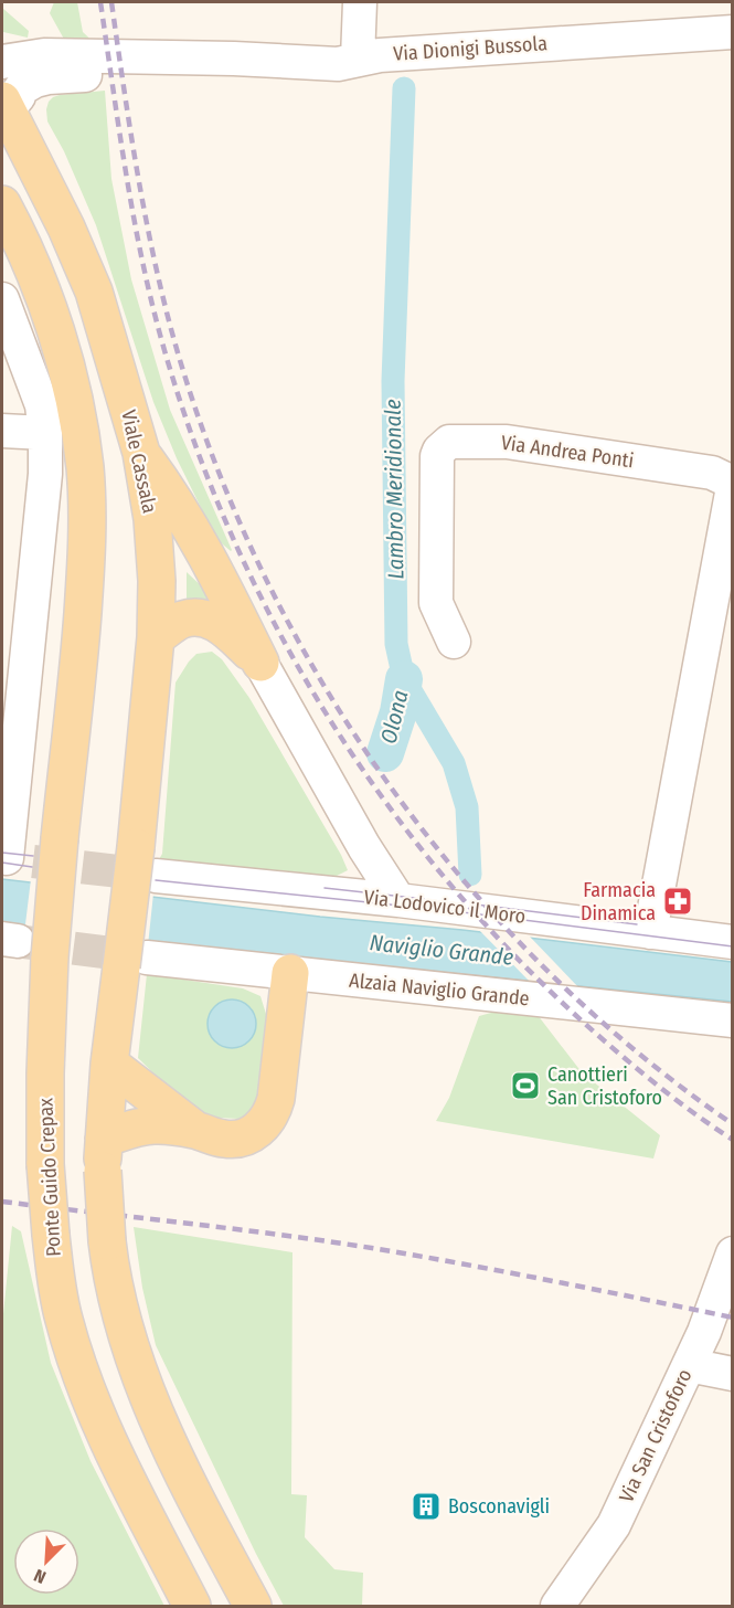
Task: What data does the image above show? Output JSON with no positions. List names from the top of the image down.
{
  "streets": {
    "main road": ["Viale Cassala", "Ponte Guido Crepax"],
    "street": [
      "Via Dionigi Bussola",
      "Via Andrea Ponti",
      "Via Lodovico il Moro",
      "Alzaia Naviglio Grande",
      "Via San Cristoforo"
    ]
  },
  "crossings": [
    ["Via Dionigi Bussola", "Viale Cassala"],
    ["Via Andrea Ponti", "Via Lodovico il Moro"],
    ["Viale Cassala", "Via Lodovico il Moro"]
  ],
  "water": ["Lambro Meridionale", "Olona", "Naviglio Grande"],
  "places": {
    "pharmacy": ["Farmacia Dinamica"],
    "sports": ["Canottieri San Cristoforo"],
    "building": ["Bosconavigli"]
  },
  "north": "bottom left"
}
